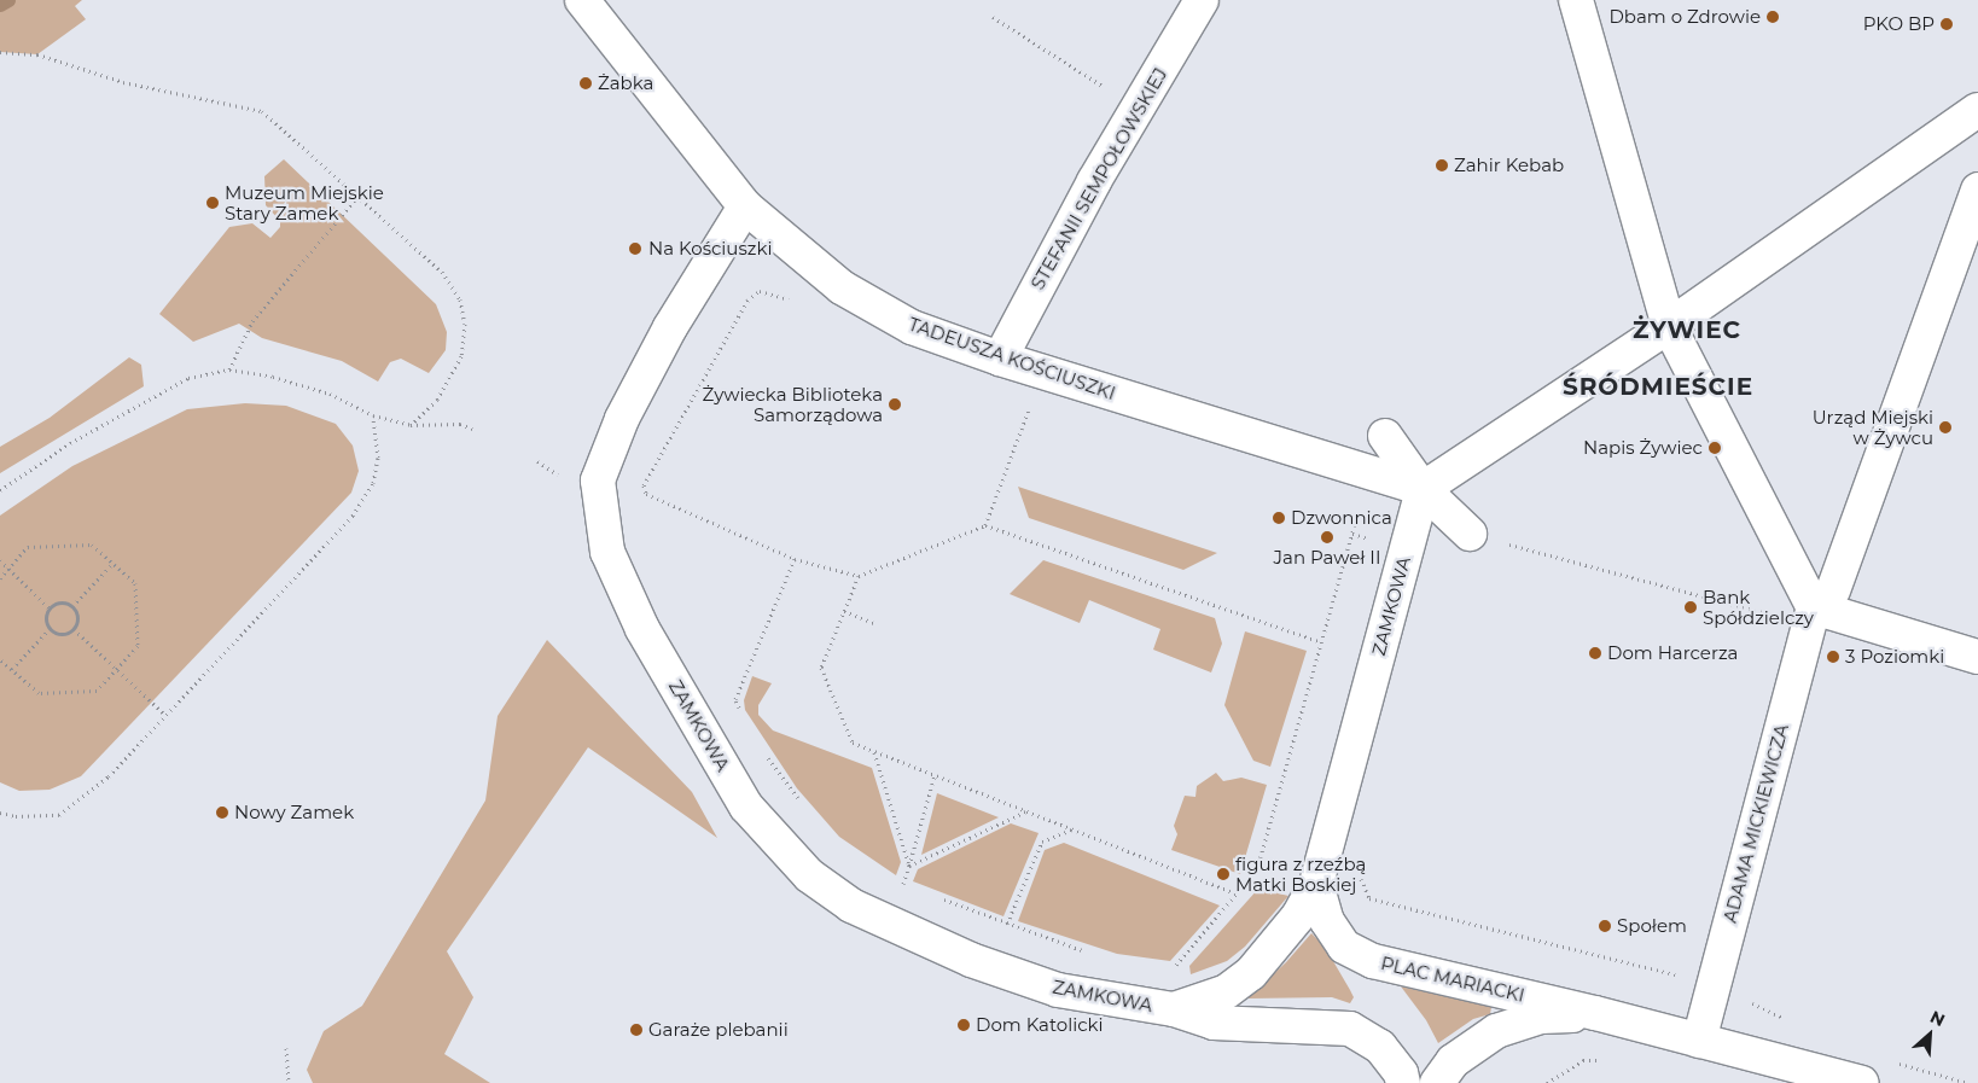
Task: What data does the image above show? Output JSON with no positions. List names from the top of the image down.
{
  "streets": {
    "street": [
      "STEFANII SEMPOŁOWSKIEJ",
      "TADEUSZA KOŚCIUSZKI",
      "ZAMKOWA",
      "ADAMA MICKIEWICZA",
      "PLAC MARIACKI"
    ]
  },
  "crossings": [
    ["STEFANII SEMPOŁOWSKIEJ", "TADEUSZA KOŚCIUSZKI"],
    ["TADEUSZA KOŚCIUSZKI", "ZAMKOWA"],
    ["ZAMKOWA", "PLAC MARIACKI"],
    ["ADAMA MICKIEWICZA", "PLAC MARIACKI"]
  ],
  "districts": ["ŻYWIEC", "ŚRÓDMIEŚCIE"],
  "places": [
    "Dbam o Zdrowie",
    "PKO BP",
    "Żabka",
    "Zahir Kebab",
    "Muzeum Miejskie Stary Zamek",
    "Na Kościuszki",
    "Żywiecka Biblioteka Samorządowa",
    "Urząd Miejski w Żywcu",
    "Napis Żywiec",
    "Dzwonnica",
    "Jan Paweł II",
    "Bank Spółdzielczy",
    "Dom Harcerza",
    "3 Poziomki",
    "Nowy Zamek",
    "figura z rzeźbą Matki Boskiej",
    "Społem",
    "Dom Katolicki",
    "Garaże plebanii"
  ],
  "north": "top right"
}
